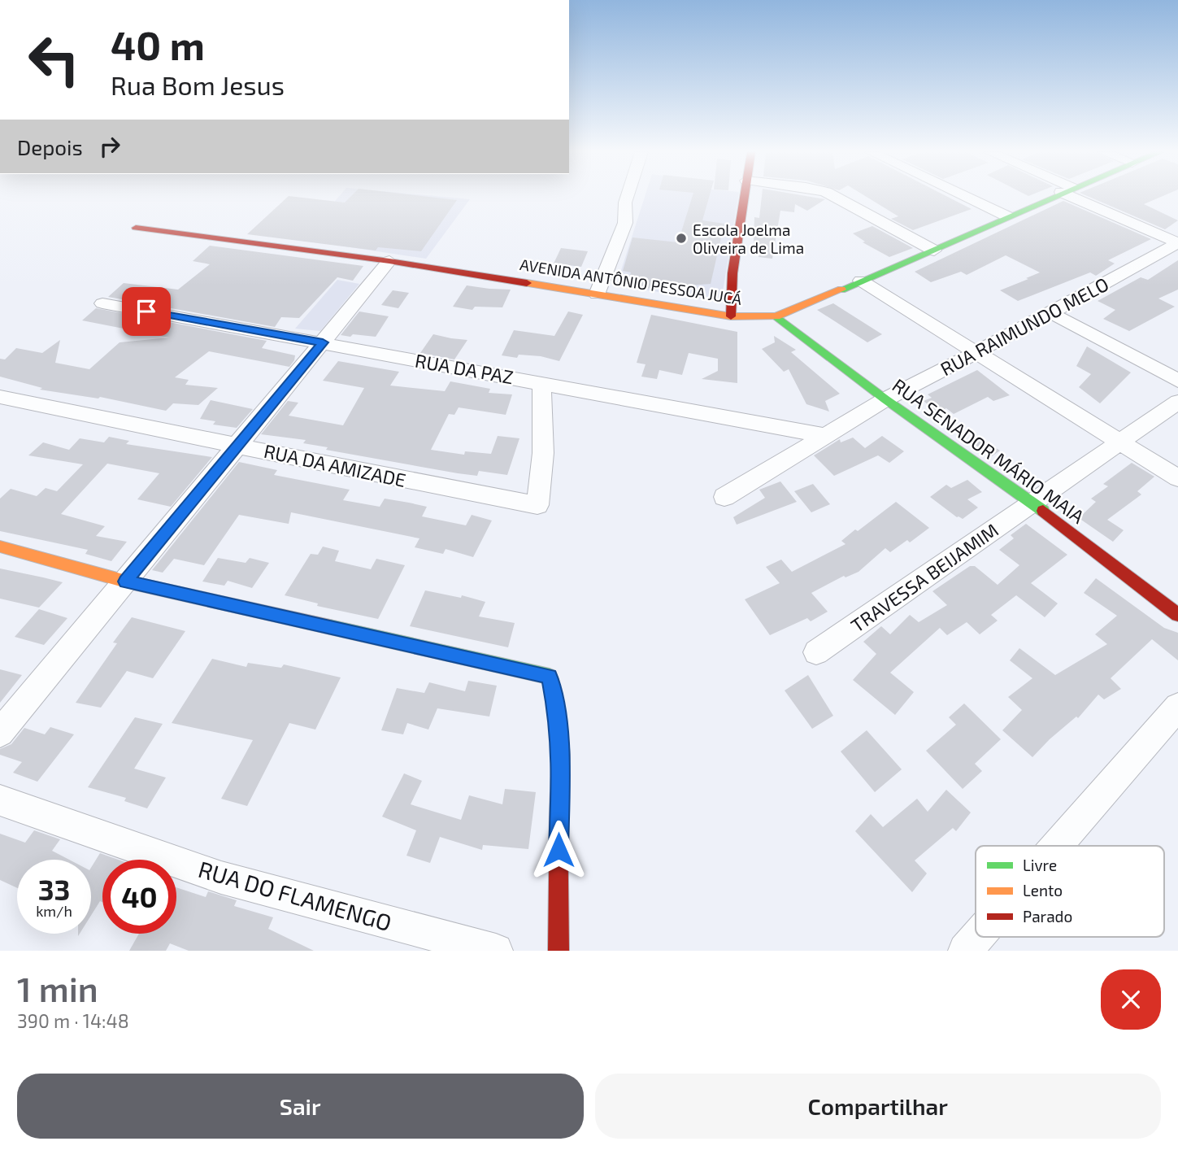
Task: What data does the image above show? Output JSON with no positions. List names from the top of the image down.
{
  "streets": {
    "street": [
      "AVENIDA ANTÔNIO PESSOA JUCÁ",
      "RUA RAIMUNDO MELO",
      "RUA DA PAZ",
      "RUA SENADOR MÁRIO MAIA",
      "RUA DA AMIZADE",
      "TRAVESSA BEIJAMIM",
      "RUA DO FLAMENGO"
    ]
  },
  "crossings": [
    ["AVENIDA ANTÔNIO PESSOA JUCÁ", "RUA SENADOR MÁRIO MAIA"],
    ["RUA RAIMUNDO MELO", "RUA DA PAZ"],
    ["RUA RAIMUNDO MELO", "RUA SENADOR MÁRIO MAIA"],
    ["RUA DA PAZ", "RUA DA AMIZADE"],
    ["RUA SENADOR MÁRIO MAIA", "TRAVESSA BEIJAMIM"]
  ],
  "places": ["Escola Joelma Oliveira de Lima"],
  "legend": ["Livre", "Lento", "Parado"],
  "page": {
    "turn": ["40 m", "Rua Bom Jesus"],
    "then": "Depois",
    "speed": "33 km/h",
    "limit": "40",
    "heading": ["1 min", "390 m · 14:48"],
    "buttons": ["Sair", "Compartilhar"]
  }
}
